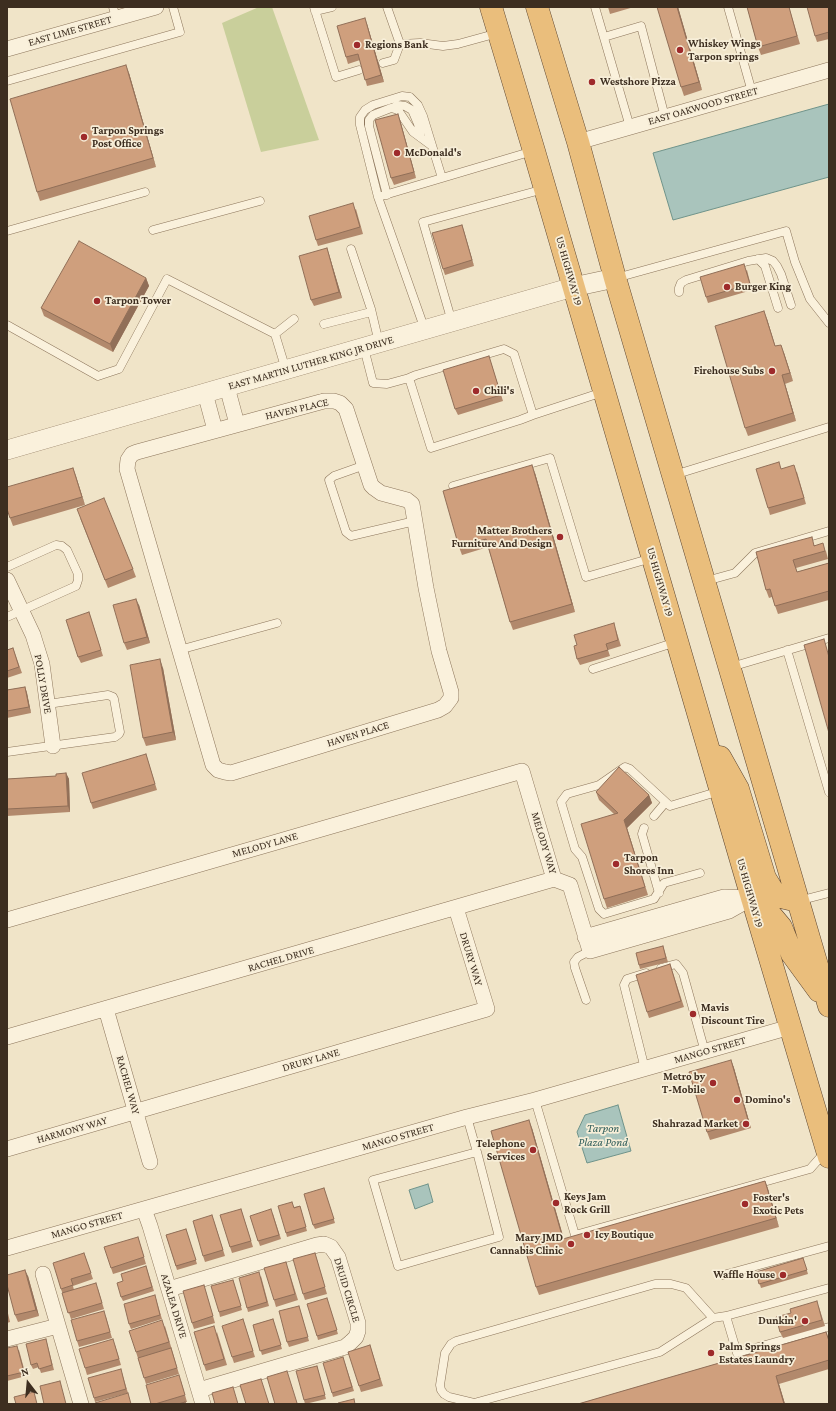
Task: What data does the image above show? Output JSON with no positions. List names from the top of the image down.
{
  "streets": {
    "highway": ["US HIGHWAY 19"],
    "street": [
      "EAST LIME STREET",
      "EAST OAKWOOD STREET",
      "EAST MARTIN LUTHER KING JR DRIVE",
      "HAVEN PLACE",
      "POLLY DRIVE",
      "MELODY WAY",
      "MELODY LANE",
      "RACHEL DRIVE",
      "DRURY WAY",
      "MANGO STREET",
      "DRURY LANE",
      "RACHEL WAY",
      "HARMONY WAY",
      "DRUID CIRCLE",
      "AZALEA DRIVE"
    ]
  },
  "crossings": [
    ["US HIGHWAY 19", "EAST MARTIN LUTHER KING JR DRIVE"],
    ["US HIGHWAY 19", "MANGO STREET"],
    ["MELODY WAY", "MELODY LANE"],
    ["MELODY WAY", "RACHEL DRIVE"],
    ["RACHEL DRIVE", "DRURY WAY"],
    ["RACHEL DRIVE", "RACHEL WAY"],
    ["DRURY WAY", "DRURY LANE"],
    ["MANGO STREET", "AZALEA DRIVE"],
    ["DRURY LANE", "RACHEL WAY"],
    ["DRURY LANE", "HARMONY WAY"],
    ["RACHEL WAY", "HARMONY WAY"],
    ["DRUID CIRCLE", "AZALEA DRIVE"]
  ],
  "water": ["Tarpon Plaza Pond"],
  "places": [
    "Regions Bank",
    "Whiskey Wings Tarpon springs",
    "Westshore Pizza",
    "Tarpon Springs Post Office",
    "McDonald's",
    "Burger King",
    "Tarpon Tower",
    "Firehouse Subs",
    "Chili's",
    "Matter Brothers Furniture And Design",
    "Tarpon Shores Inn",
    "Mavis Discount Tire",
    "Metro by T-Mobile",
    "Domino's",
    "Shahrazad Market",
    "Telephone Services",
    "Keys Jam Rock Grill",
    "Foster's Exotic Pets",
    "Icy Boutique",
    "Mary JMD Cannabis Clinic",
    "Waffle House",
    "Dunkin'",
    "Palm Springs Estates Laundry"
  ],
  "north": "top"
}
